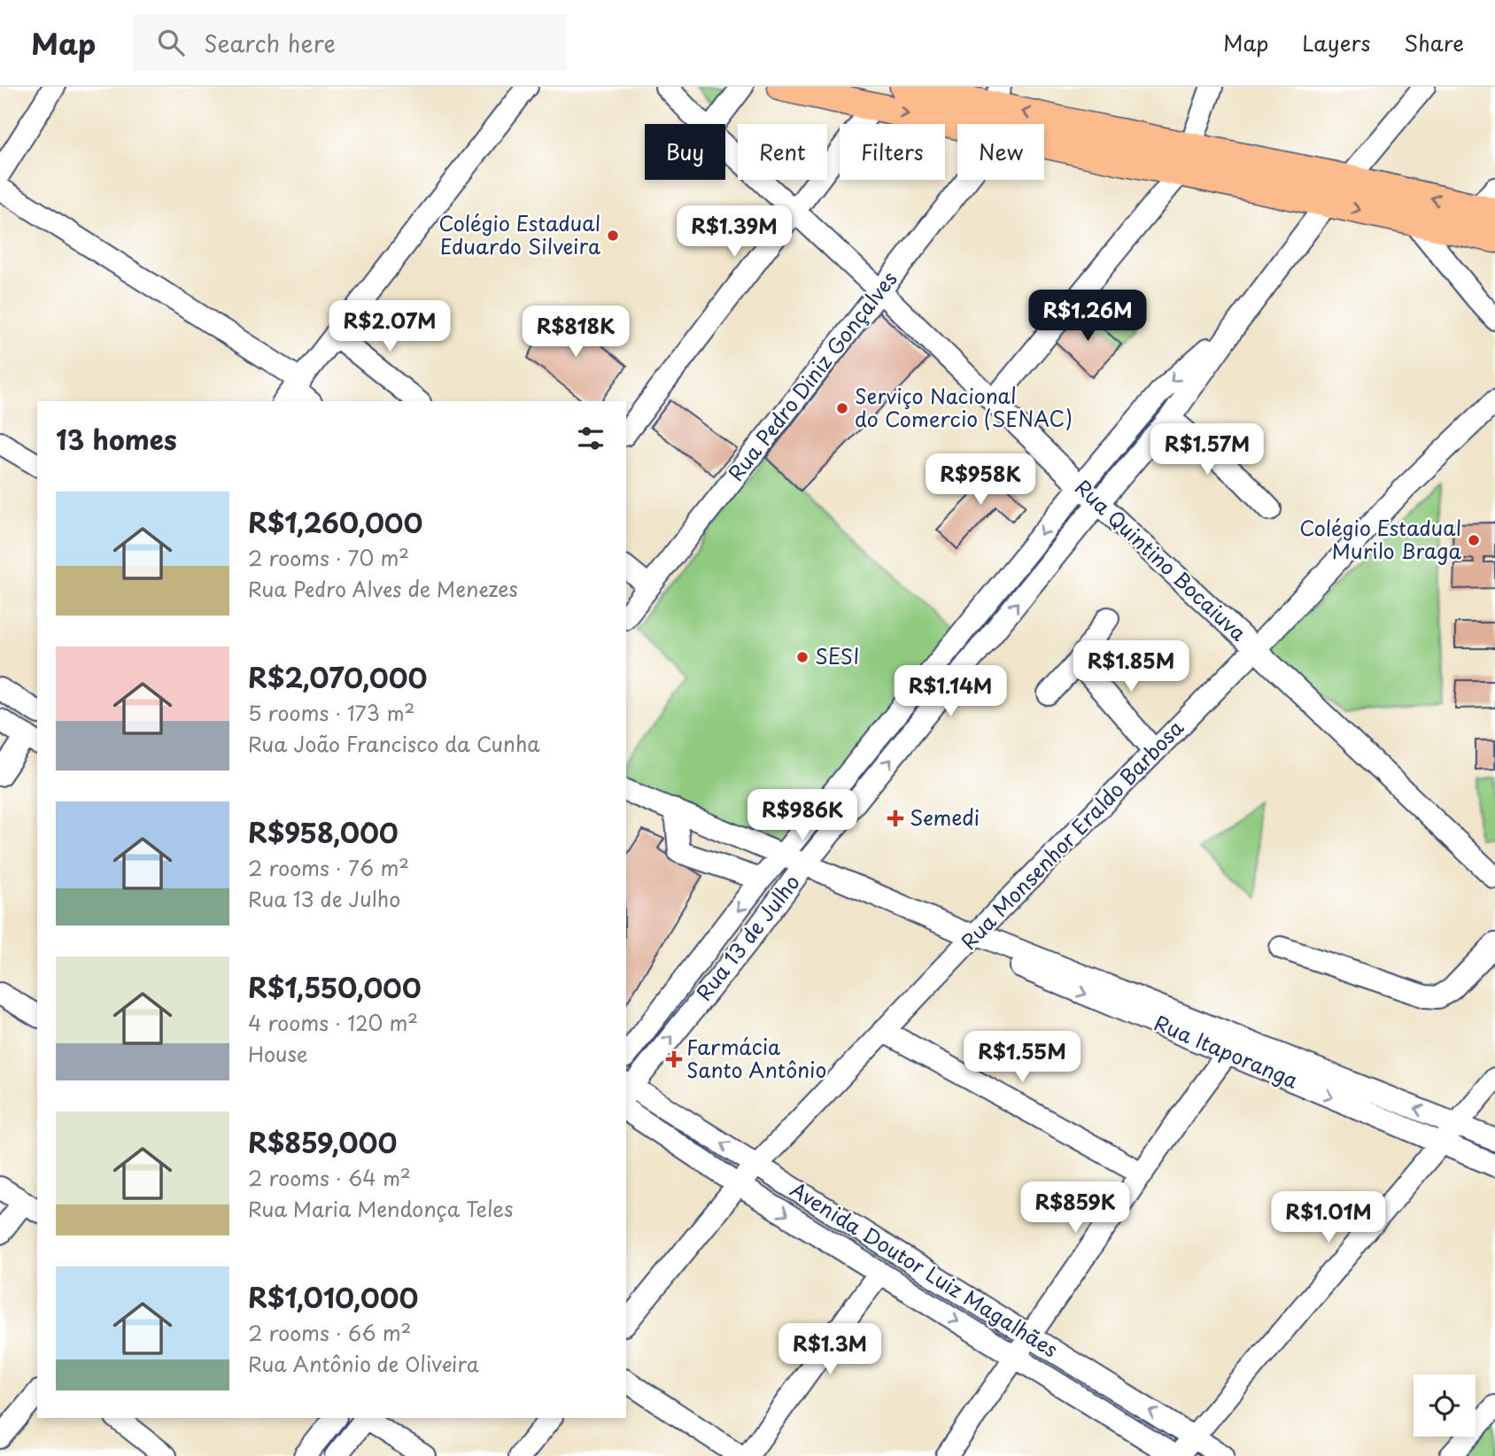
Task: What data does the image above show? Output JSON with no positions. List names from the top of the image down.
{
  "streets": {
    "street": [
      "Rua Pedro Diniz Gonçalves",
      "Rua Quintino Bocaiuva",
      "Rua Monsenhor Eraldo Barbosa",
      "Rua 13 de Julho",
      "Rua Itaporanga",
      "Avenida Doutor Luiz Magalhães"
    ]
  },
  "crossings": [
    ["Rua Pedro Diniz Gonçalves", "Rua Quintino Bocaiuva"],
    ["Rua Quintino Bocaiuva", "Rua Monsenhor Eraldo Barbosa"],
    ["Rua Quintino Bocaiuva", "Rua 13 de Julho"],
    ["Rua Monsenhor Eraldo Barbosa", "Rua Itaporanga"],
    ["Rua Monsenhor Eraldo Barbosa", "Avenida Doutor Luiz Magalhães"],
    ["Rua 13 de Julho", "Rua Itaporanga"],
    ["Rua 13 de Julho", "Avenida Doutor Luiz Magalhães"]
  ],
  "places": {
    "other": [
      "Colégio Estadual Eduardo Silveira",
      "Serviço Nacional do Comercio (SENAC)",
      "Colégio Estadual Murilo Braga",
      "SESI"
    ],
    "health": ["Semedi", "Farmácia Santo Antônio"]
  },
  "page": {
    "header": "Map",
    "search": "Search here",
    "nav": ["Map", "Layers", "Share"],
    "chip": [
      "Buy",
      "Rent",
      "Filters",
      "New"
    ],
    "price": [
      "R$1.39M",
      "R$1.26M",
      "R$2.07M",
      "R$818K",
      "R$1.57M",
      "R$958K",
      "R$1.85M",
      "R$1.14M",
      "R$986K",
      "R$1.55M",
      "R$859K",
      "R$1.01M",
      "R$1.3M"
    ],
    "heading": "13 homes",
    "list": [
      {
        "name": "R$1,260,000",
        "note": "2 rooms · 70 m² · Rua Pedro Alves de Menezes"
      },
      {
        "name": "R$2,070,000",
        "note": "5 rooms · 173 m² · Rua João Francisco da Cunha"
      },
      {
        "name": "R$958,000",
        "note": "2 rooms · 76 m² · Rua 13 de Julho"
      },
      {
        "name": "R$1,550,000",
        "note": "4 rooms · 120 m² · House"
      },
      {
        "name": "R$859,000",
        "note": "2 rooms · 64 m² · Rua Maria Mendonça Teles"
      },
      {
        "name": "R$1,010,000",
        "note": "2 rooms · 66 m² · Rua Antônio de Oliveira"
      }
    ]
  }
}
